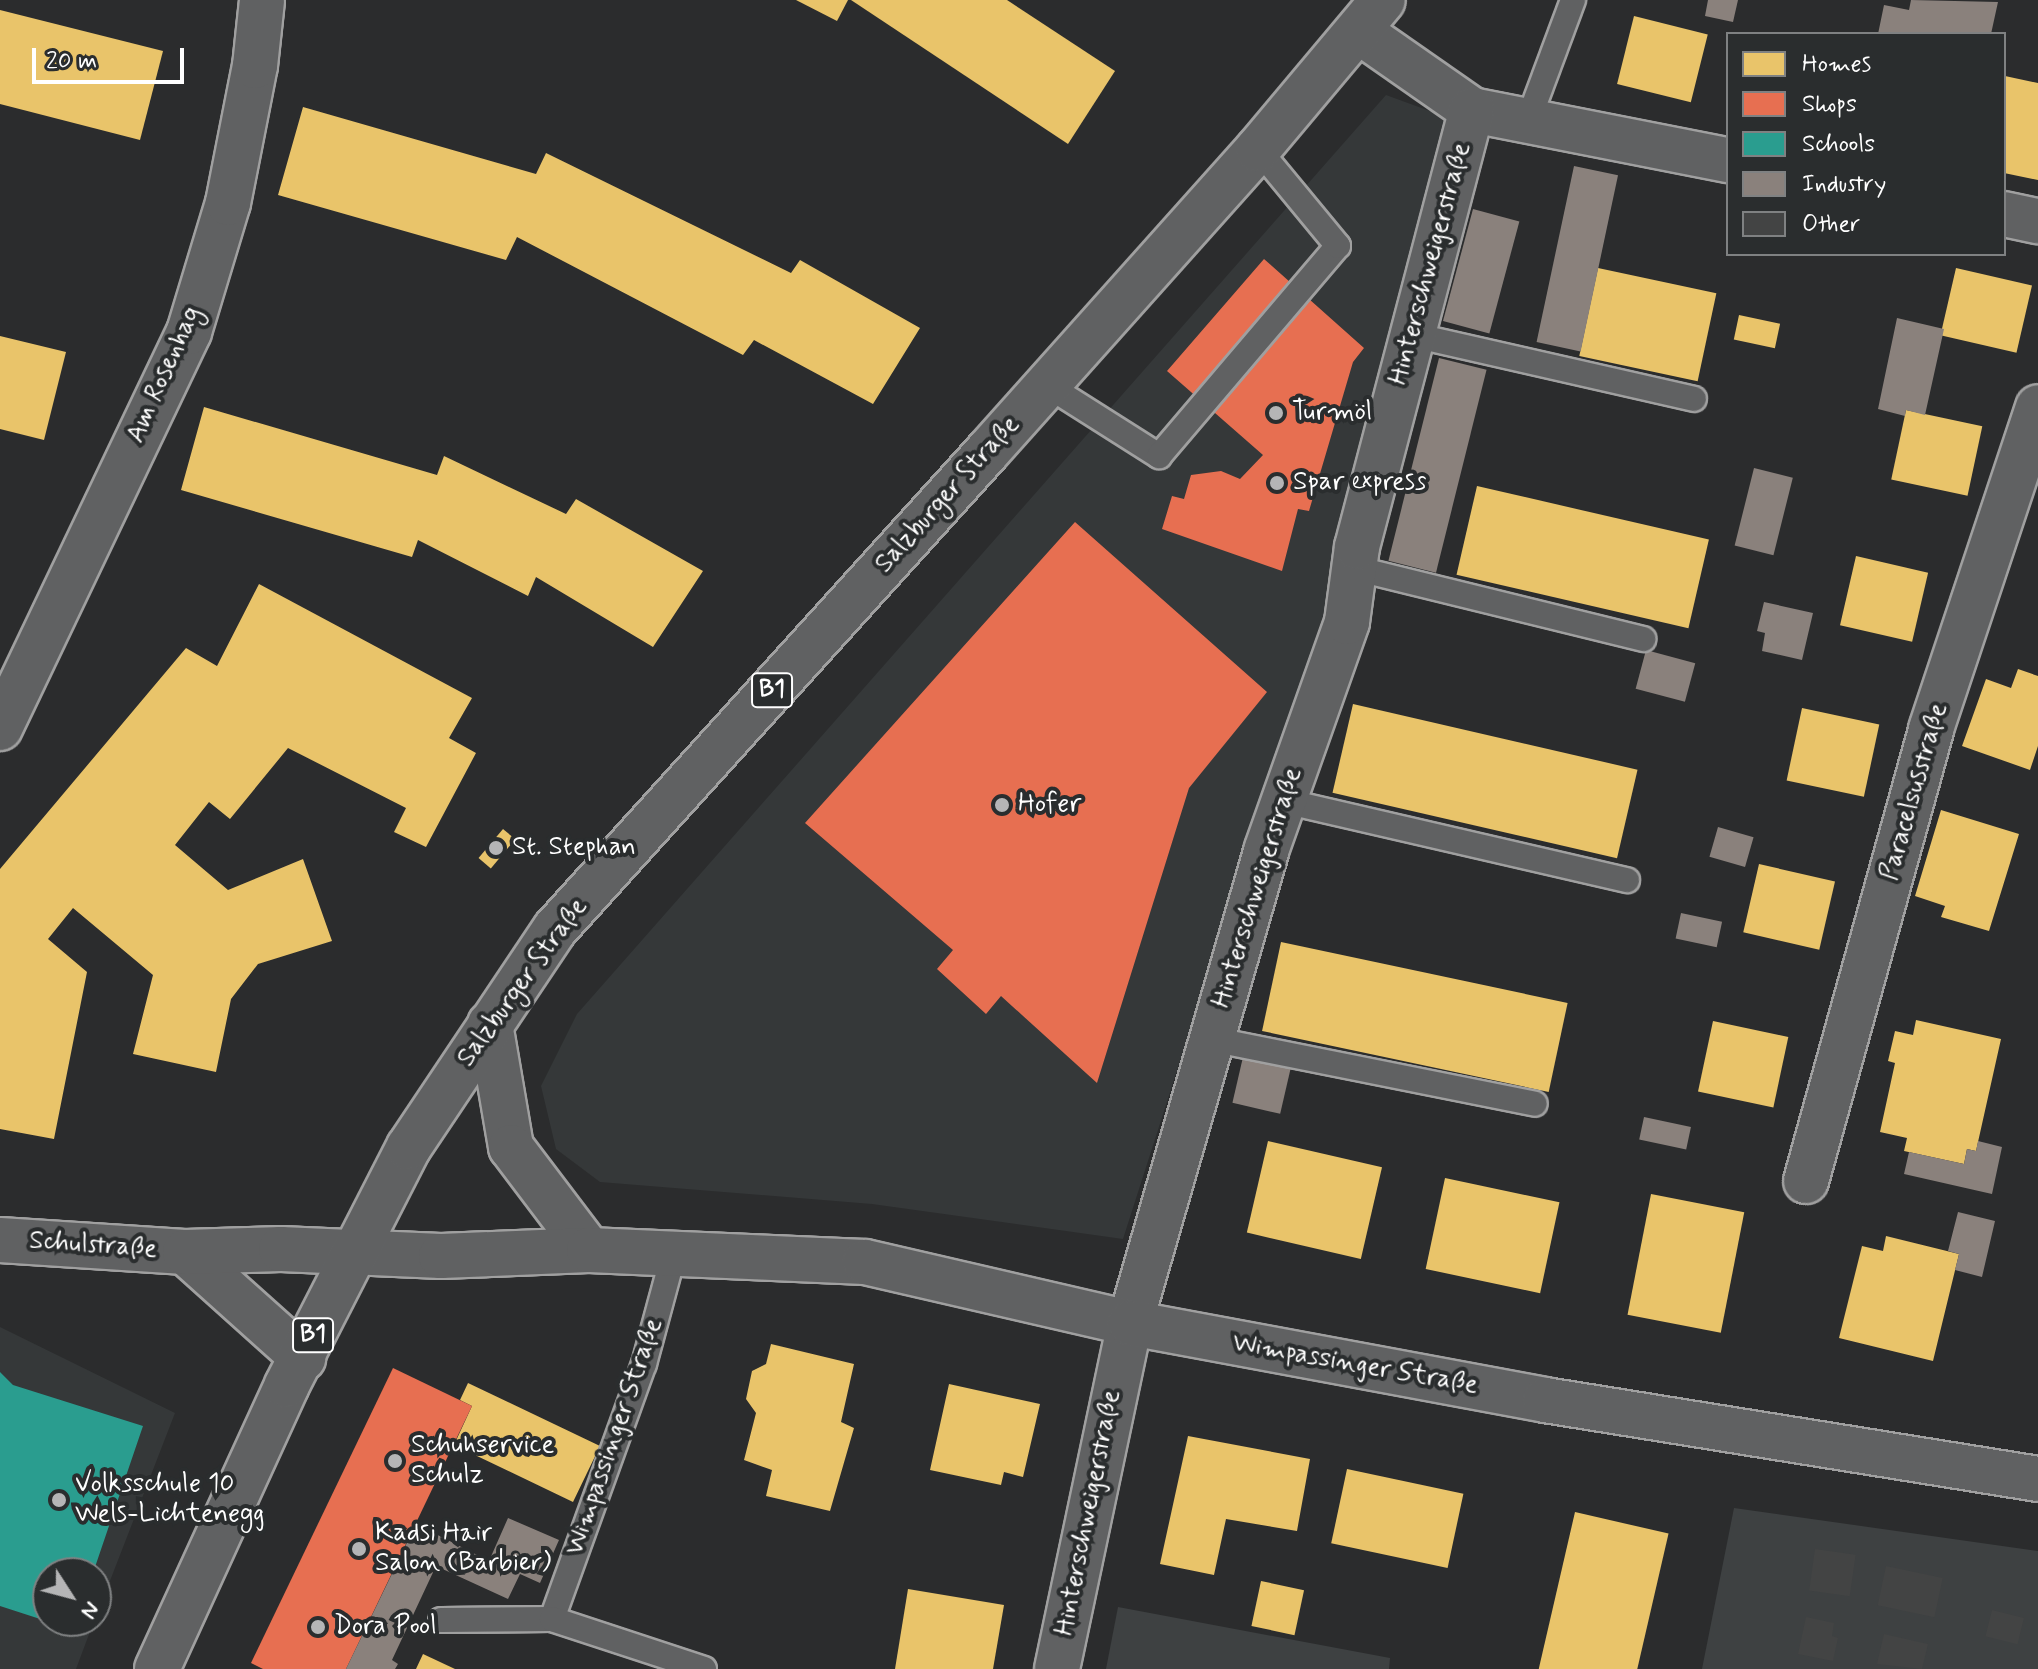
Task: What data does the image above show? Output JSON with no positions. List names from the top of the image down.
{
  "streets": {
    "street": [
      "Hinterschweigerstraße",
      "Am Rosenhag",
      "Salzburger Straße",
      "B1",
      "Paracelsusstraße",
      "Schulstraße",
      "Wimpassinger Straße"
    ]
  },
  "crossings": [
    ["Hinterschweigerstraße", "Salzburger Straße"],
    ["Hinterschweigerstraße", "Wimpassinger Straße"],
    ["Salzburger Straße", "Schulstraße"],
    ["Salzburger Straße", "Wimpassinger Straße"],
    ["Schulstraße", "Wimpassinger Straße"]
  ],
  "places": [
    "Turmöl",
    "Spar express",
    "Hofer",
    "St. Stephan",
    "Schuhservice Schulz",
    "Volksschule 10 Wels-Lichtenegg",
    "Kadsi Hair Salon (Barbier)",
    "Dora Pool"
  ],
  "legend": [
    "Homes",
    "Shops",
    "Schools",
    "Industry",
    "Other"
  ],
  "scale_bar": "20 m",
  "north": "bottom right"
}
